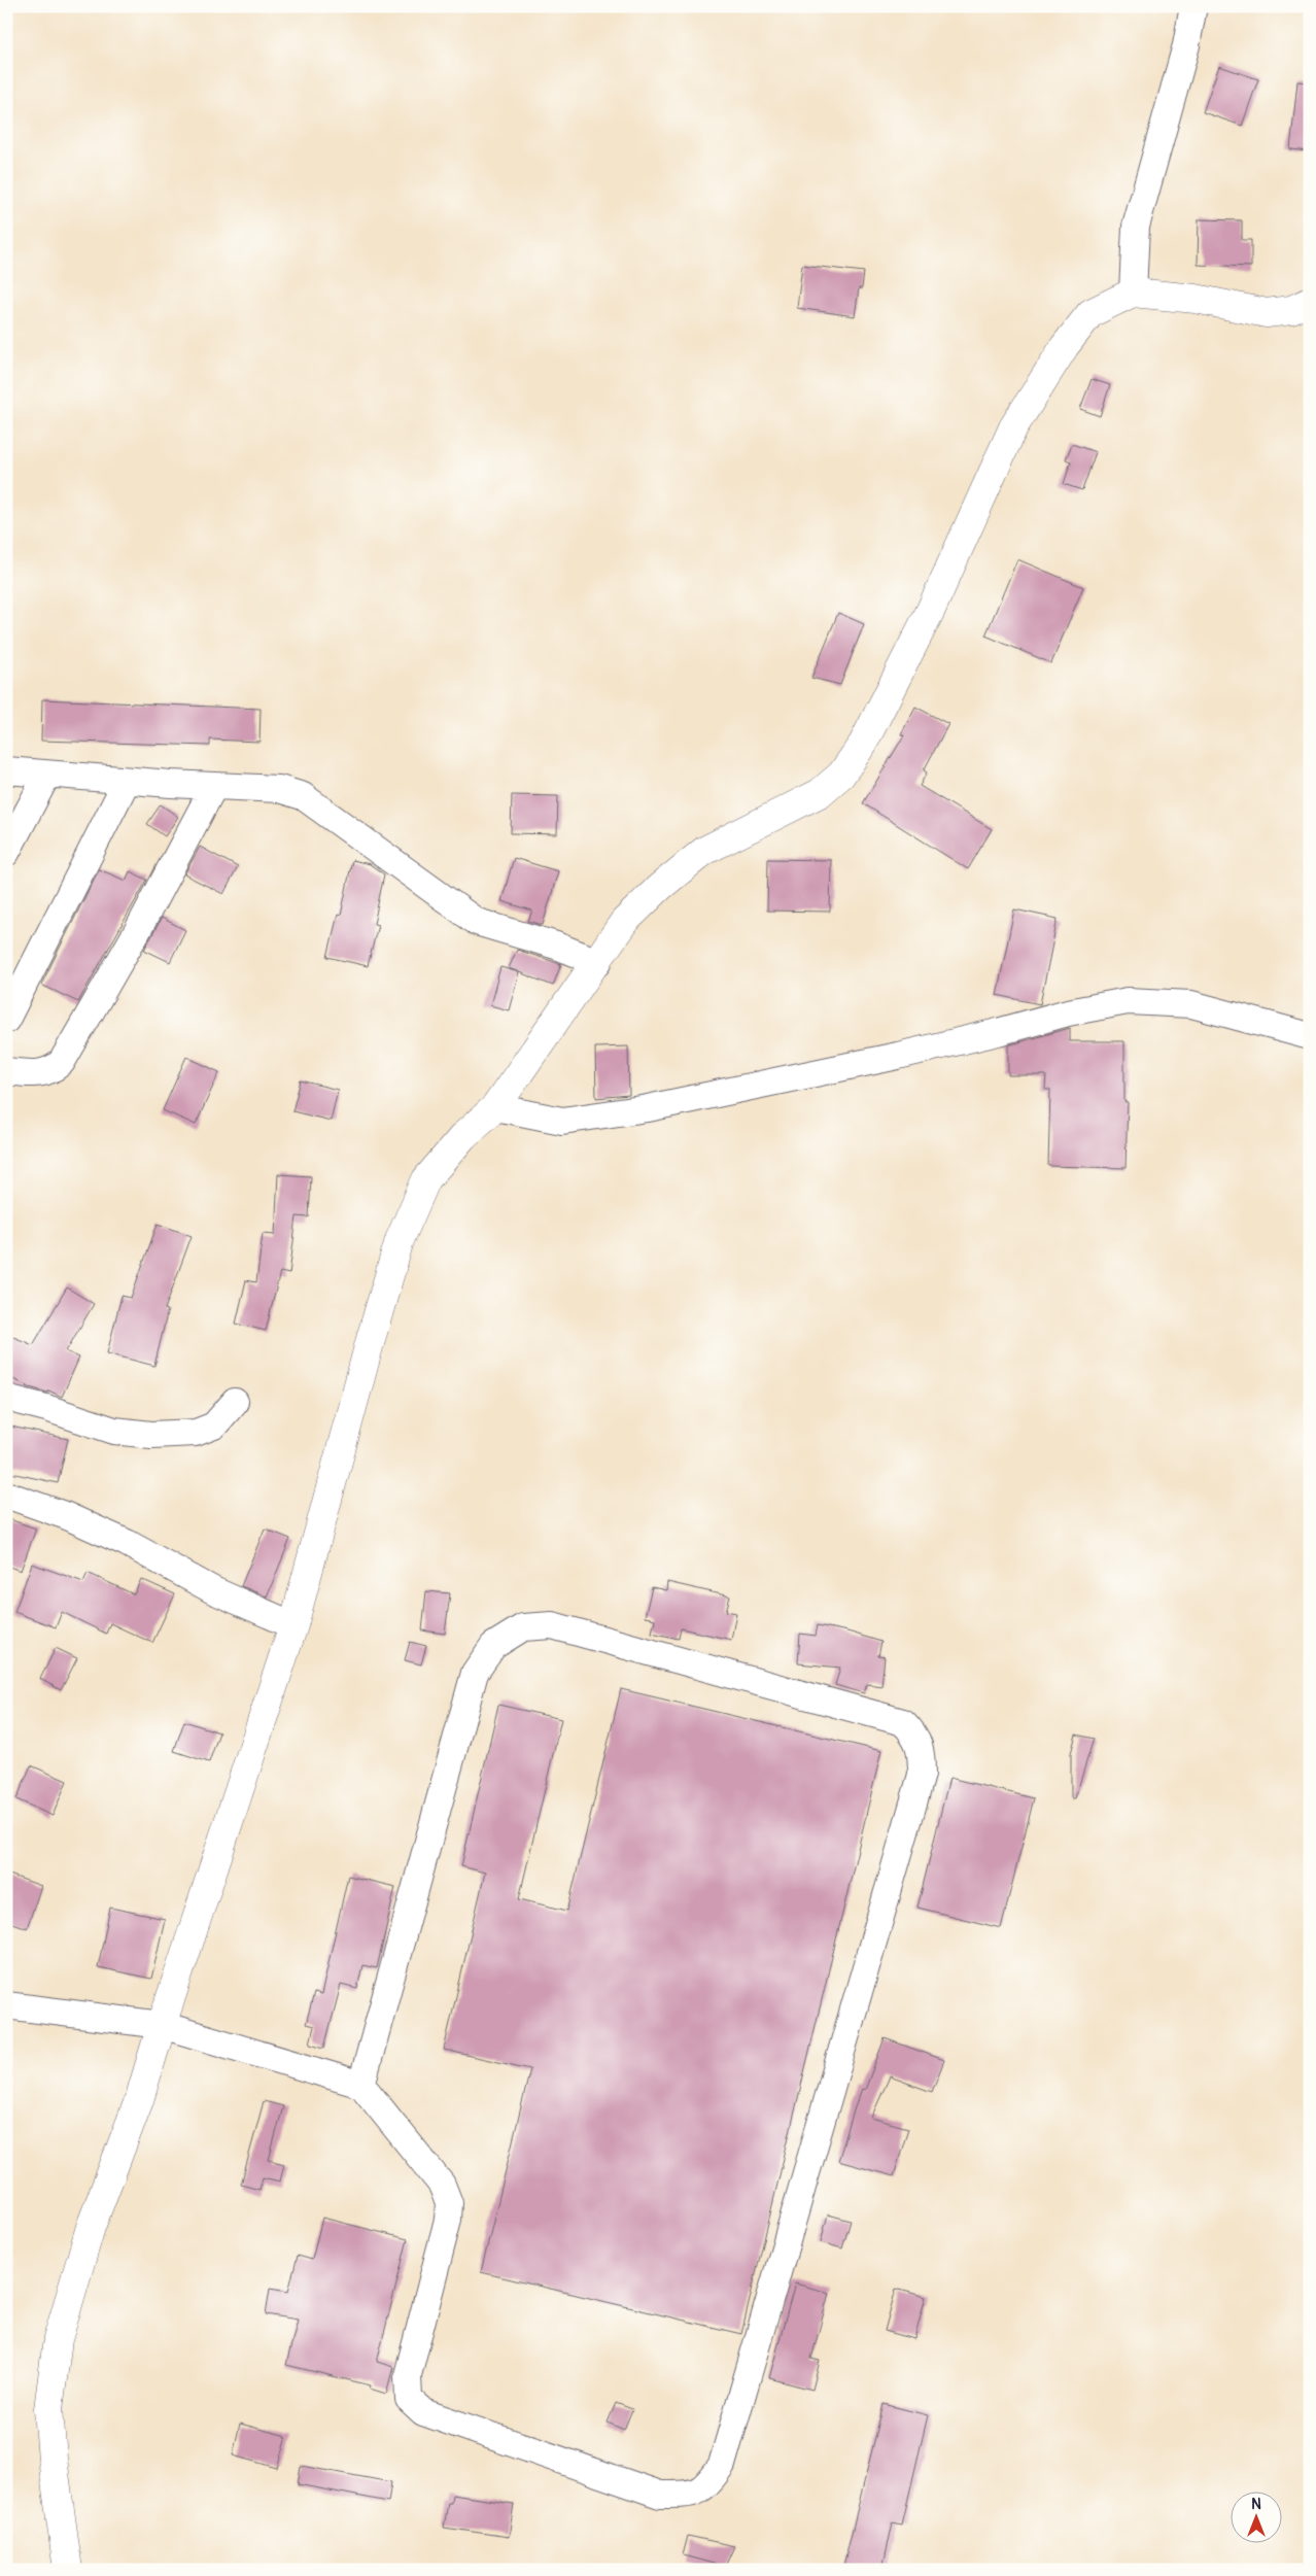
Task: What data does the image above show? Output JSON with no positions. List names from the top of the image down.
{
  "north": "top"
}
